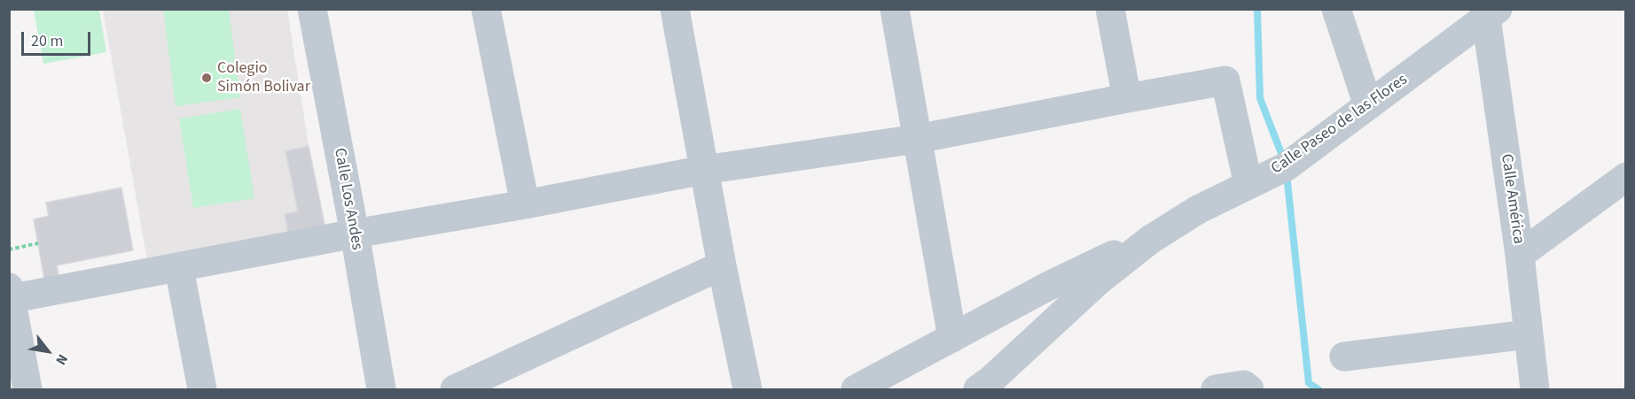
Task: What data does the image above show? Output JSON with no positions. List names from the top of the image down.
{
  "streets": {
    "street": ["Calle Paseo de las Flores", "Calle Los Andes", "Calle América"]
  },
  "crossings": [
    ["Calle Paseo de las Flores", "Calle América"]
  ],
  "places": ["Colegio Simón Bolivar"],
  "scale_bar": "20 m",
  "north": "bottom right"
}
